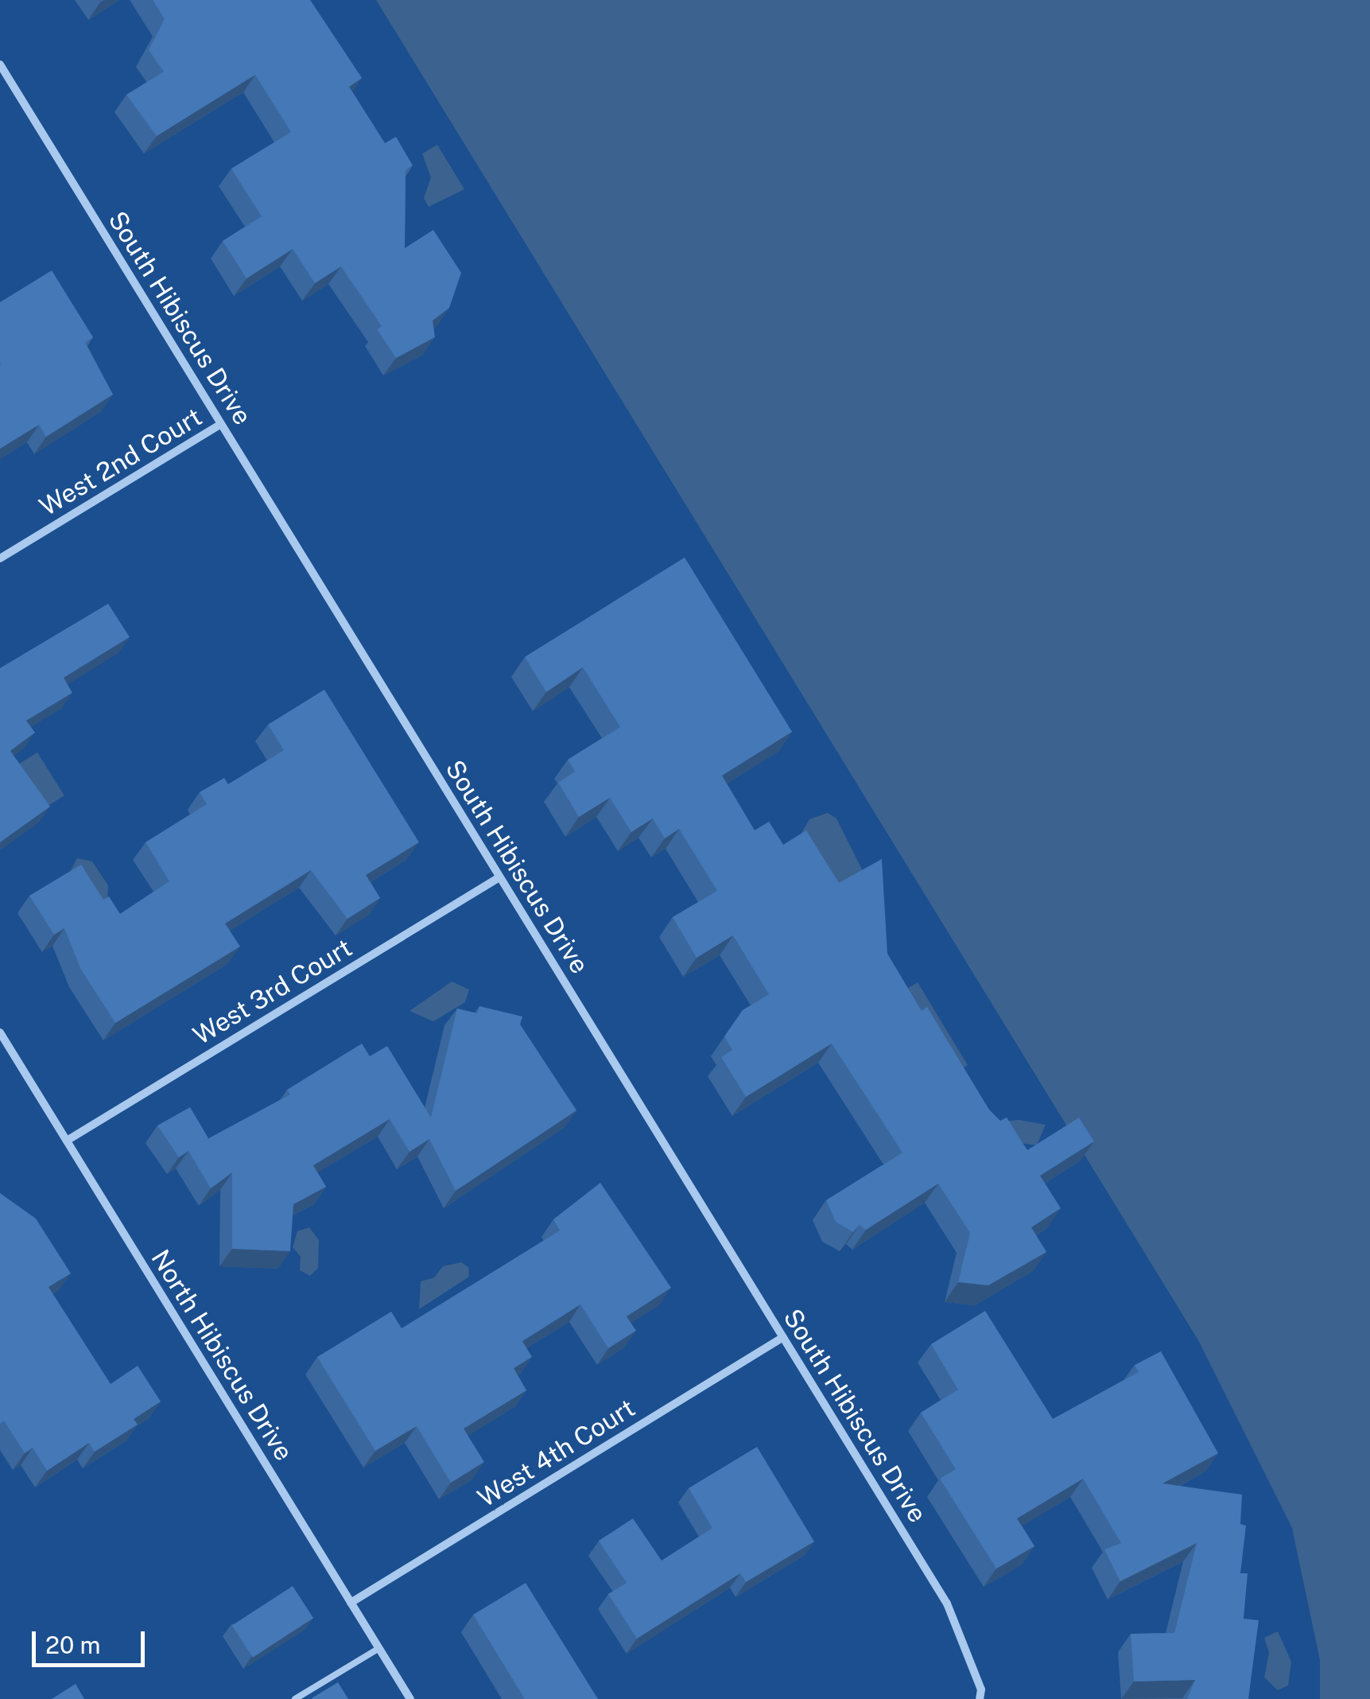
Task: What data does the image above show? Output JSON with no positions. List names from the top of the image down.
{
  "streets": {
    "street": [
      "South Hibiscus Drive",
      "West 2nd Court",
      "West 3rd Court",
      "North Hibiscus Drive",
      "West 4th Court"
    ]
  },
  "crossings": [
    ["South Hibiscus Drive", "West 2nd Court"],
    ["South Hibiscus Drive", "West 3rd Court"],
    ["South Hibiscus Drive", "West 4th Court"],
    ["West 3rd Court", "North Hibiscus Drive"],
    ["North Hibiscus Drive", "West 4th Court"]
  ],
  "scale_bar": "20 m"
}
